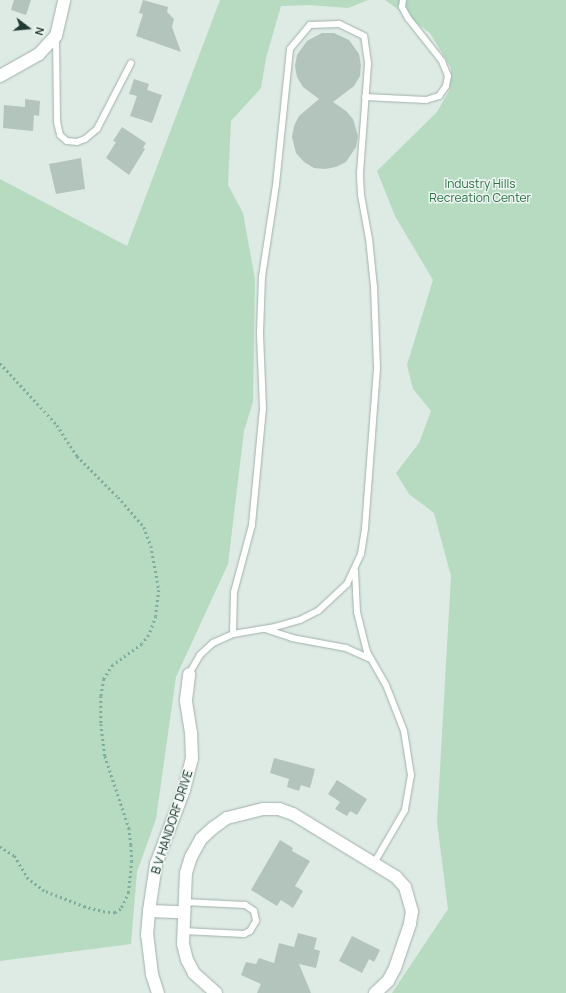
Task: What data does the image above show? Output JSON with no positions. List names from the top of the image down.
{
  "streets": {
    "street": ["B V HANDORF DRIVE"]
  },
  "parks": ["Industry Hills Recreation Center"],
  "north": "right"
}
